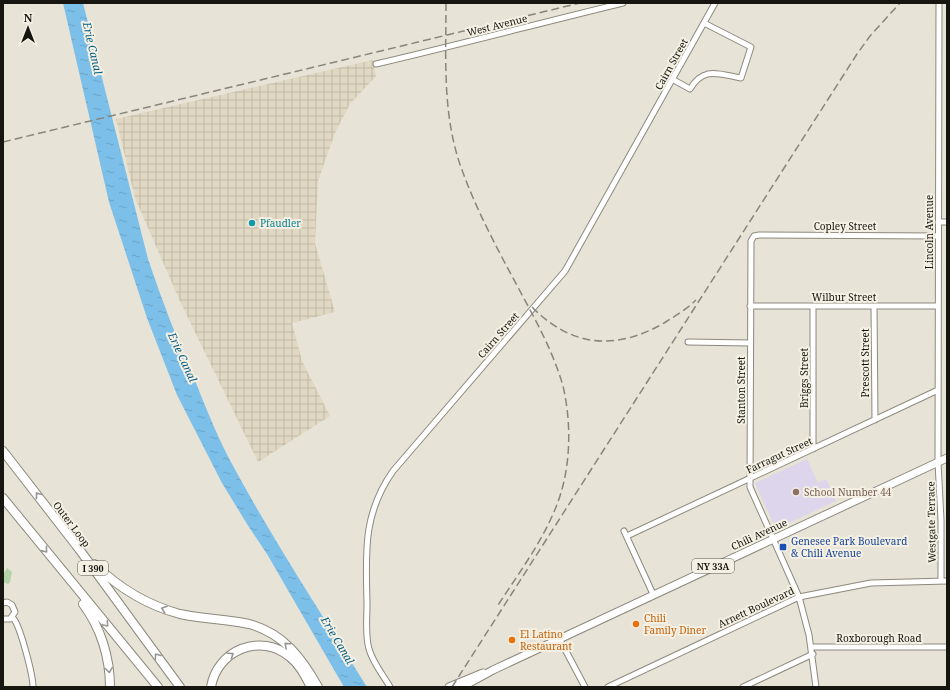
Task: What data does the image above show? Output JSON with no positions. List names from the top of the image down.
{
  "streets": {
    "highway": ["Outer Loop", "I 390"],
    "main road": ["Chili Avenue", "NY 33A"],
    "street": [
      "West Avenue",
      "Cairn Street",
      "Copley Street",
      "Lincoln Avenue",
      "Wilbur Street",
      "Prescott Street",
      "Briggs Street",
      "Stanton Street",
      "Farragut Street",
      "Westgate Terrace",
      "Arnett Boulevard",
      "Roxborough Road"
    ]
  },
  "crossings": [
    ["Copley Street", "Lincoln Avenue"],
    ["Copley Street", "Stanton Street"],
    ["Lincoln Avenue", "Wilbur Street"],
    ["Lincoln Avenue", "Farragut Street"],
    ["Lincoln Avenue", "Westgate Terrace"],
    ["Lincoln Avenue", "Chili Avenue"],
    ["Wilbur Street", "Prescott Street"],
    ["Wilbur Street", "Briggs Street"],
    ["Wilbur Street", "Stanton Street"],
    ["Prescott Street", "Farragut Street"],
    ["Briggs Street", "Farragut Street"],
    ["Stanton Street", "Farragut Street"],
    ["Stanton Street", "Chili Avenue"],
    ["Stanton Street", "Arnett Boulevard"],
    ["Stanton Street", "Roxborough Road"],
    ["Westgate Terrace", "Chili Avenue"],
    ["Westgate Terrace", "Arnett Boulevard"]
  ],
  "water": ["Erie Canal"],
  "places": {
    "other": [
      "Pfaudler",
      "School Number 44",
      "Chili Family Diner",
      "El Latino Restaurant"
    ],
    "transit": ["Genesee Park Boulevard & Chili Avenue"]
  },
  "north": "top"
}
